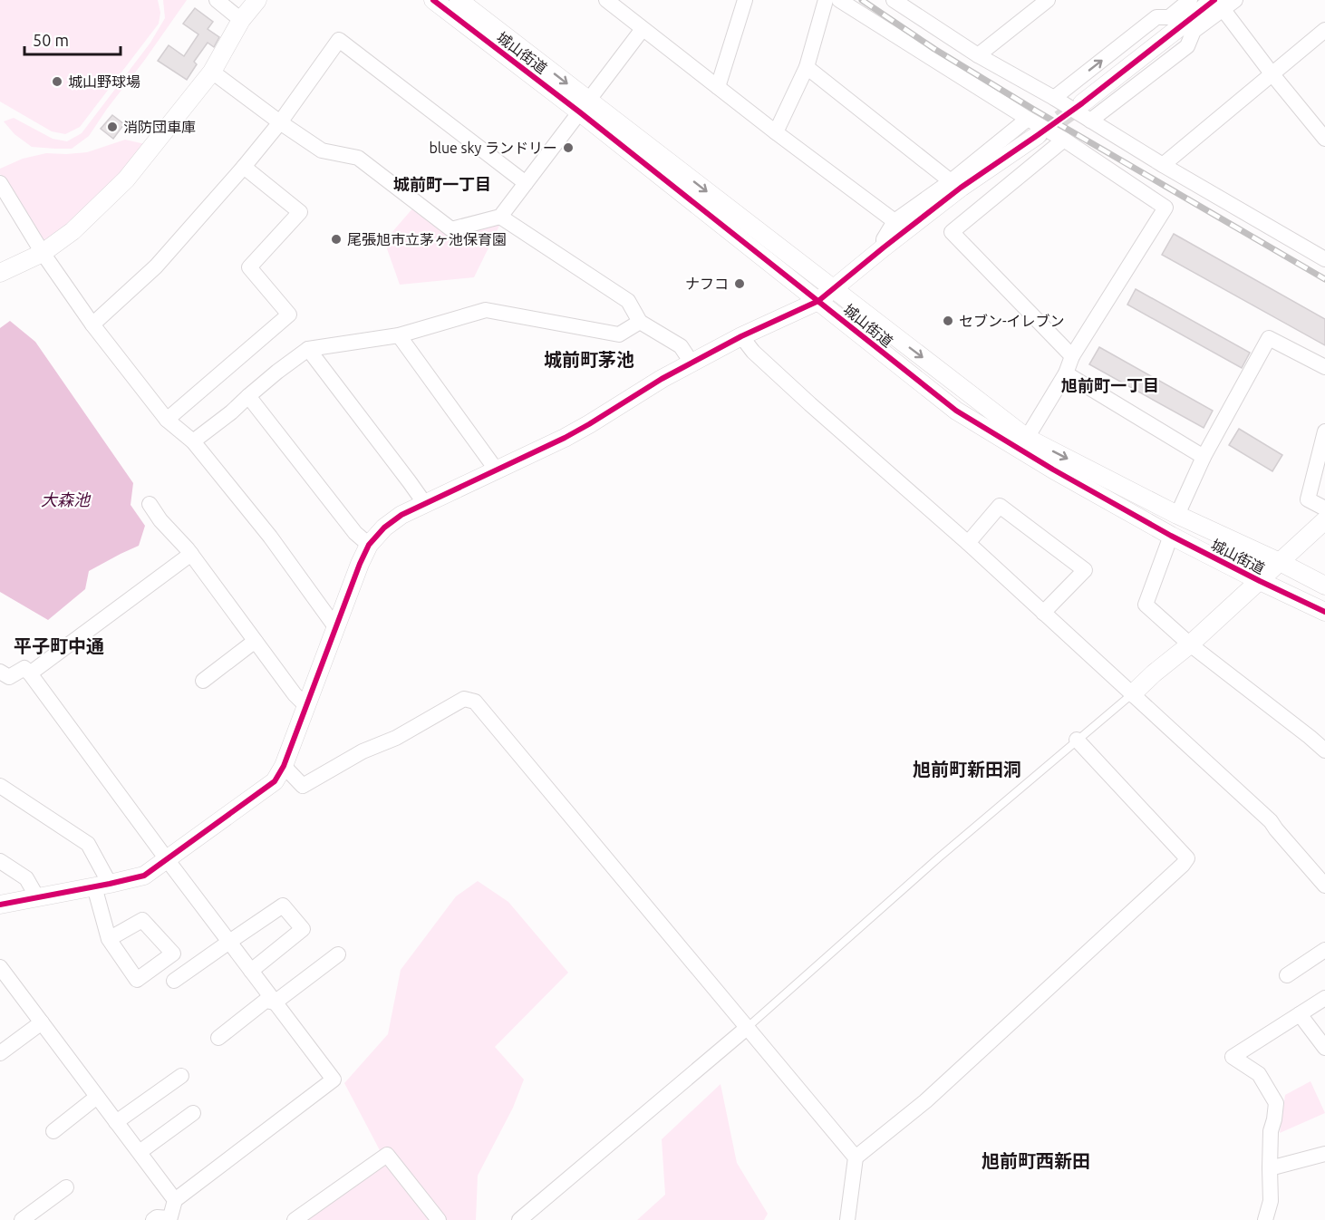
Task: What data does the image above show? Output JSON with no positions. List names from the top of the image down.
{
  "streets": {
    "street": ["城山街道"]
  },
  "districts": [
    "城前町一丁目",
    "城前町茅池",
    "旭前町一丁目",
    "平子町中通",
    "旭前町新田洞",
    "旭前町西新田"
  ],
  "water": ["大森池"],
  "places": [
    "城山野球場",
    "消防団車庫",
    "blue sky ランドリー",
    "尾張旭市立茅ヶ池保育園",
    "ナフコ",
    "セブン-イレブン"
  ],
  "scale_bar": "50 m"
}
